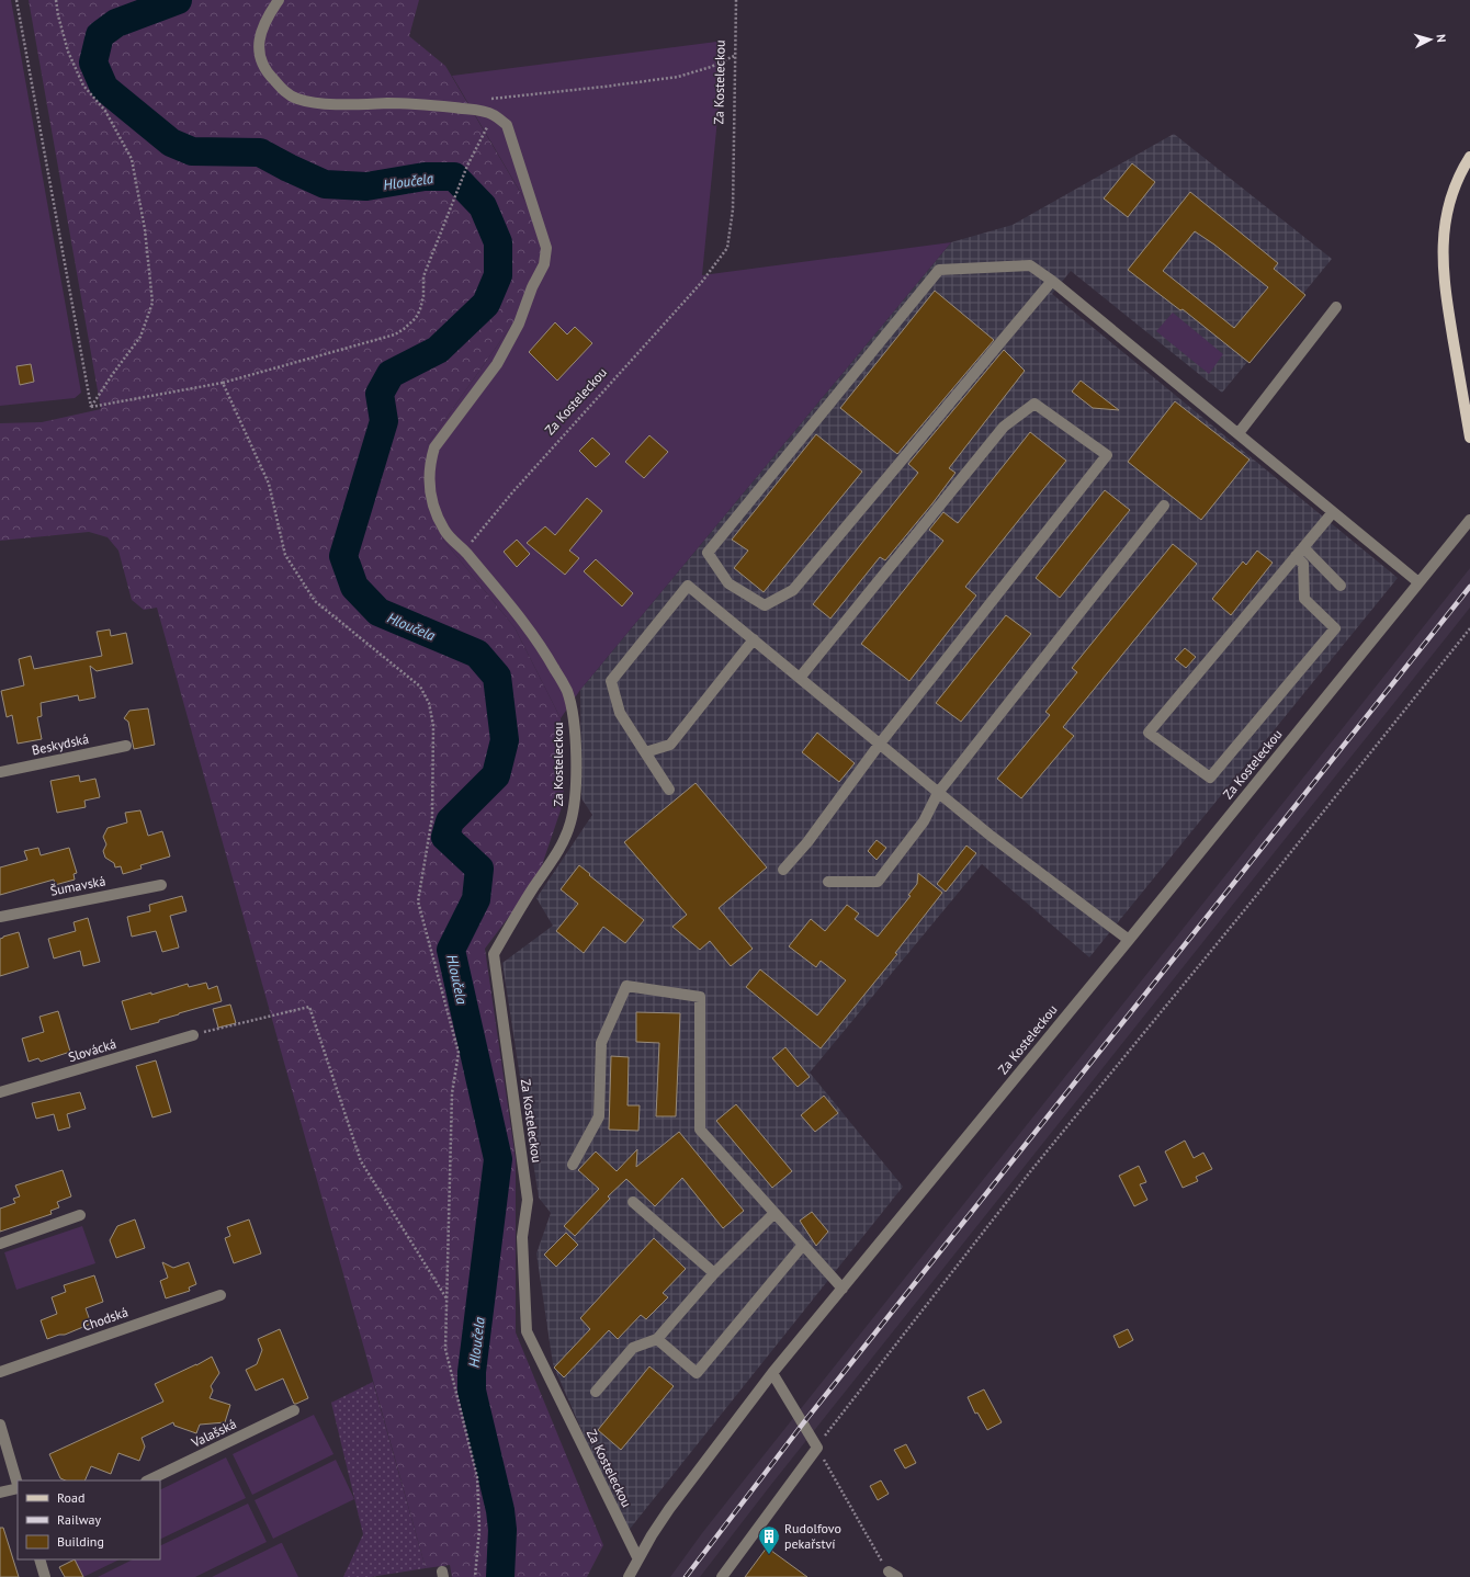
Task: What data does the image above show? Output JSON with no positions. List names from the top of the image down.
{
  "streets": {
    "street": [
      "Za Kosteleckou",
      "Beskydská",
      "Šumavská",
      "Slovácká",
      "Chodská",
      "Valašská"
    ]
  },
  "water": ["Hloučela"],
  "places": {
    "building": ["Rudolfovo pekařství"]
  },
  "legend": ["Road", "Railway", "Building"],
  "north": "right"
}
